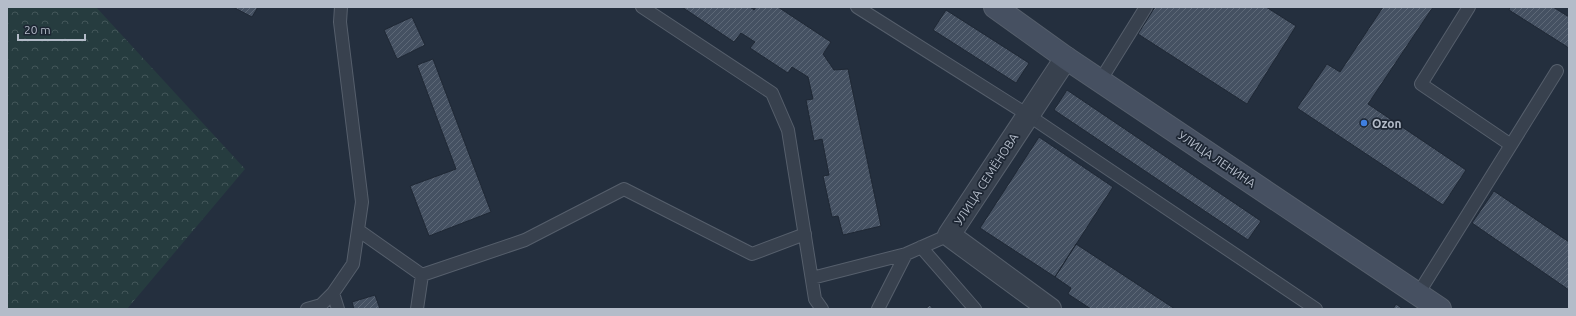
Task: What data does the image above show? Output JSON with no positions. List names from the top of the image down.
{
  "streets": {
    "main road": ["УЛИЦА ЛЕНИНА"],
    "street": ["УЛИЦА СЕМЁНОВА"]
  },
  "crossings": [
    ["УЛИЦА ЛЕНИНА", "УЛИЦА СЕМЁНОВА"]
  ],
  "places": ["Ozon"],
  "scale_bar": "20 m"
}
